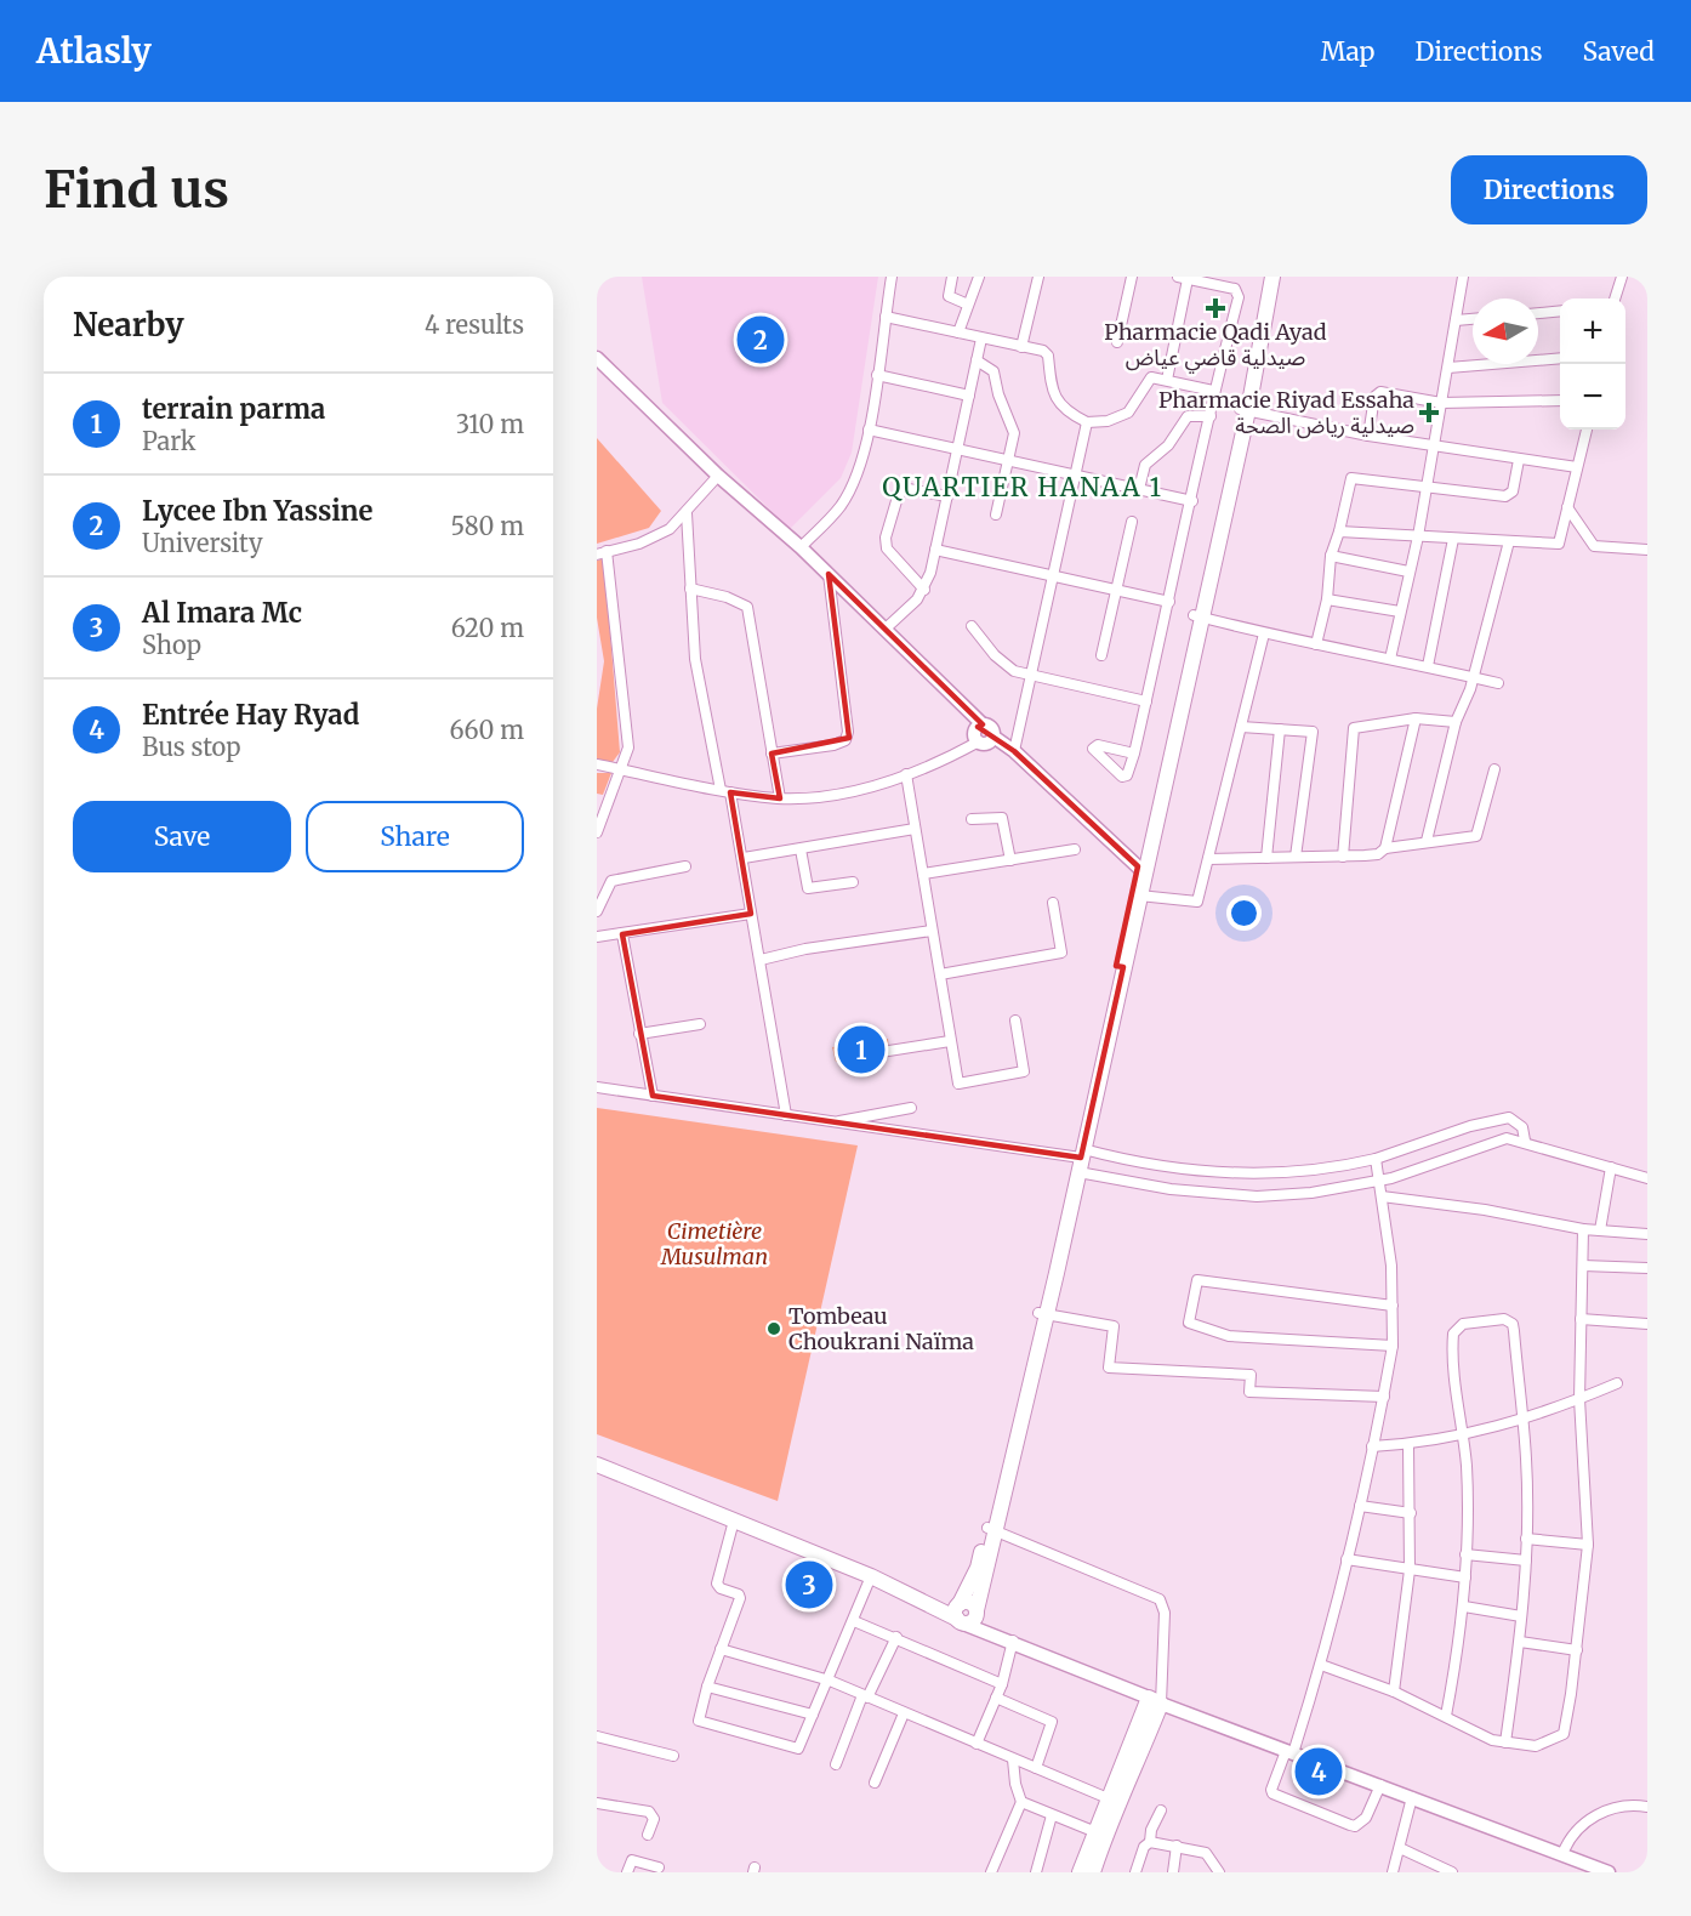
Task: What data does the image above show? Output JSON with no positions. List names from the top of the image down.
{
  "districts": ["QUARTIER HANAA 1"],
  "parks": ["Cimetière Musulman"],
  "places": {
    "health": ["Pharmacie Qadi Ayad صيدلية قاضي عياض", "Pharmacie Riyad Essaha صيدلية رياض الصحة"],
    "other": ["Tombeau Choukrani Naïma"]
  },
  "north": "left",
  "page": {
    "header": "Atlasly",
    "nav": ["Map", "Directions", "Saved"],
    "buttons": [
      "Directions",
      ["Save", "Share"]
    ],
    "title": "Find us",
    "heading": ["Nearby", "4 results"],
    "map_buttons": ["+", "−"],
    "pins": [
      "2",
      "1",
      "3",
      "4"
    ],
    "list": [
      {
        "mark": "1",
        "name": "terrain parma",
        "note": "Park",
        "value": "310 m"
      },
      {
        "mark": "2",
        "name": "Lycee Ibn Yassine",
        "note": "University",
        "value": "580 m"
      },
      {
        "mark": "3",
        "name": "Al Imara Mc",
        "note": "Shop",
        "value": "620 m"
      },
      {
        "mark": "4",
        "name": "Entrée Hay Ryad",
        "note": "Bus stop",
        "value": "660 m"
      }
    ]
  }
}
